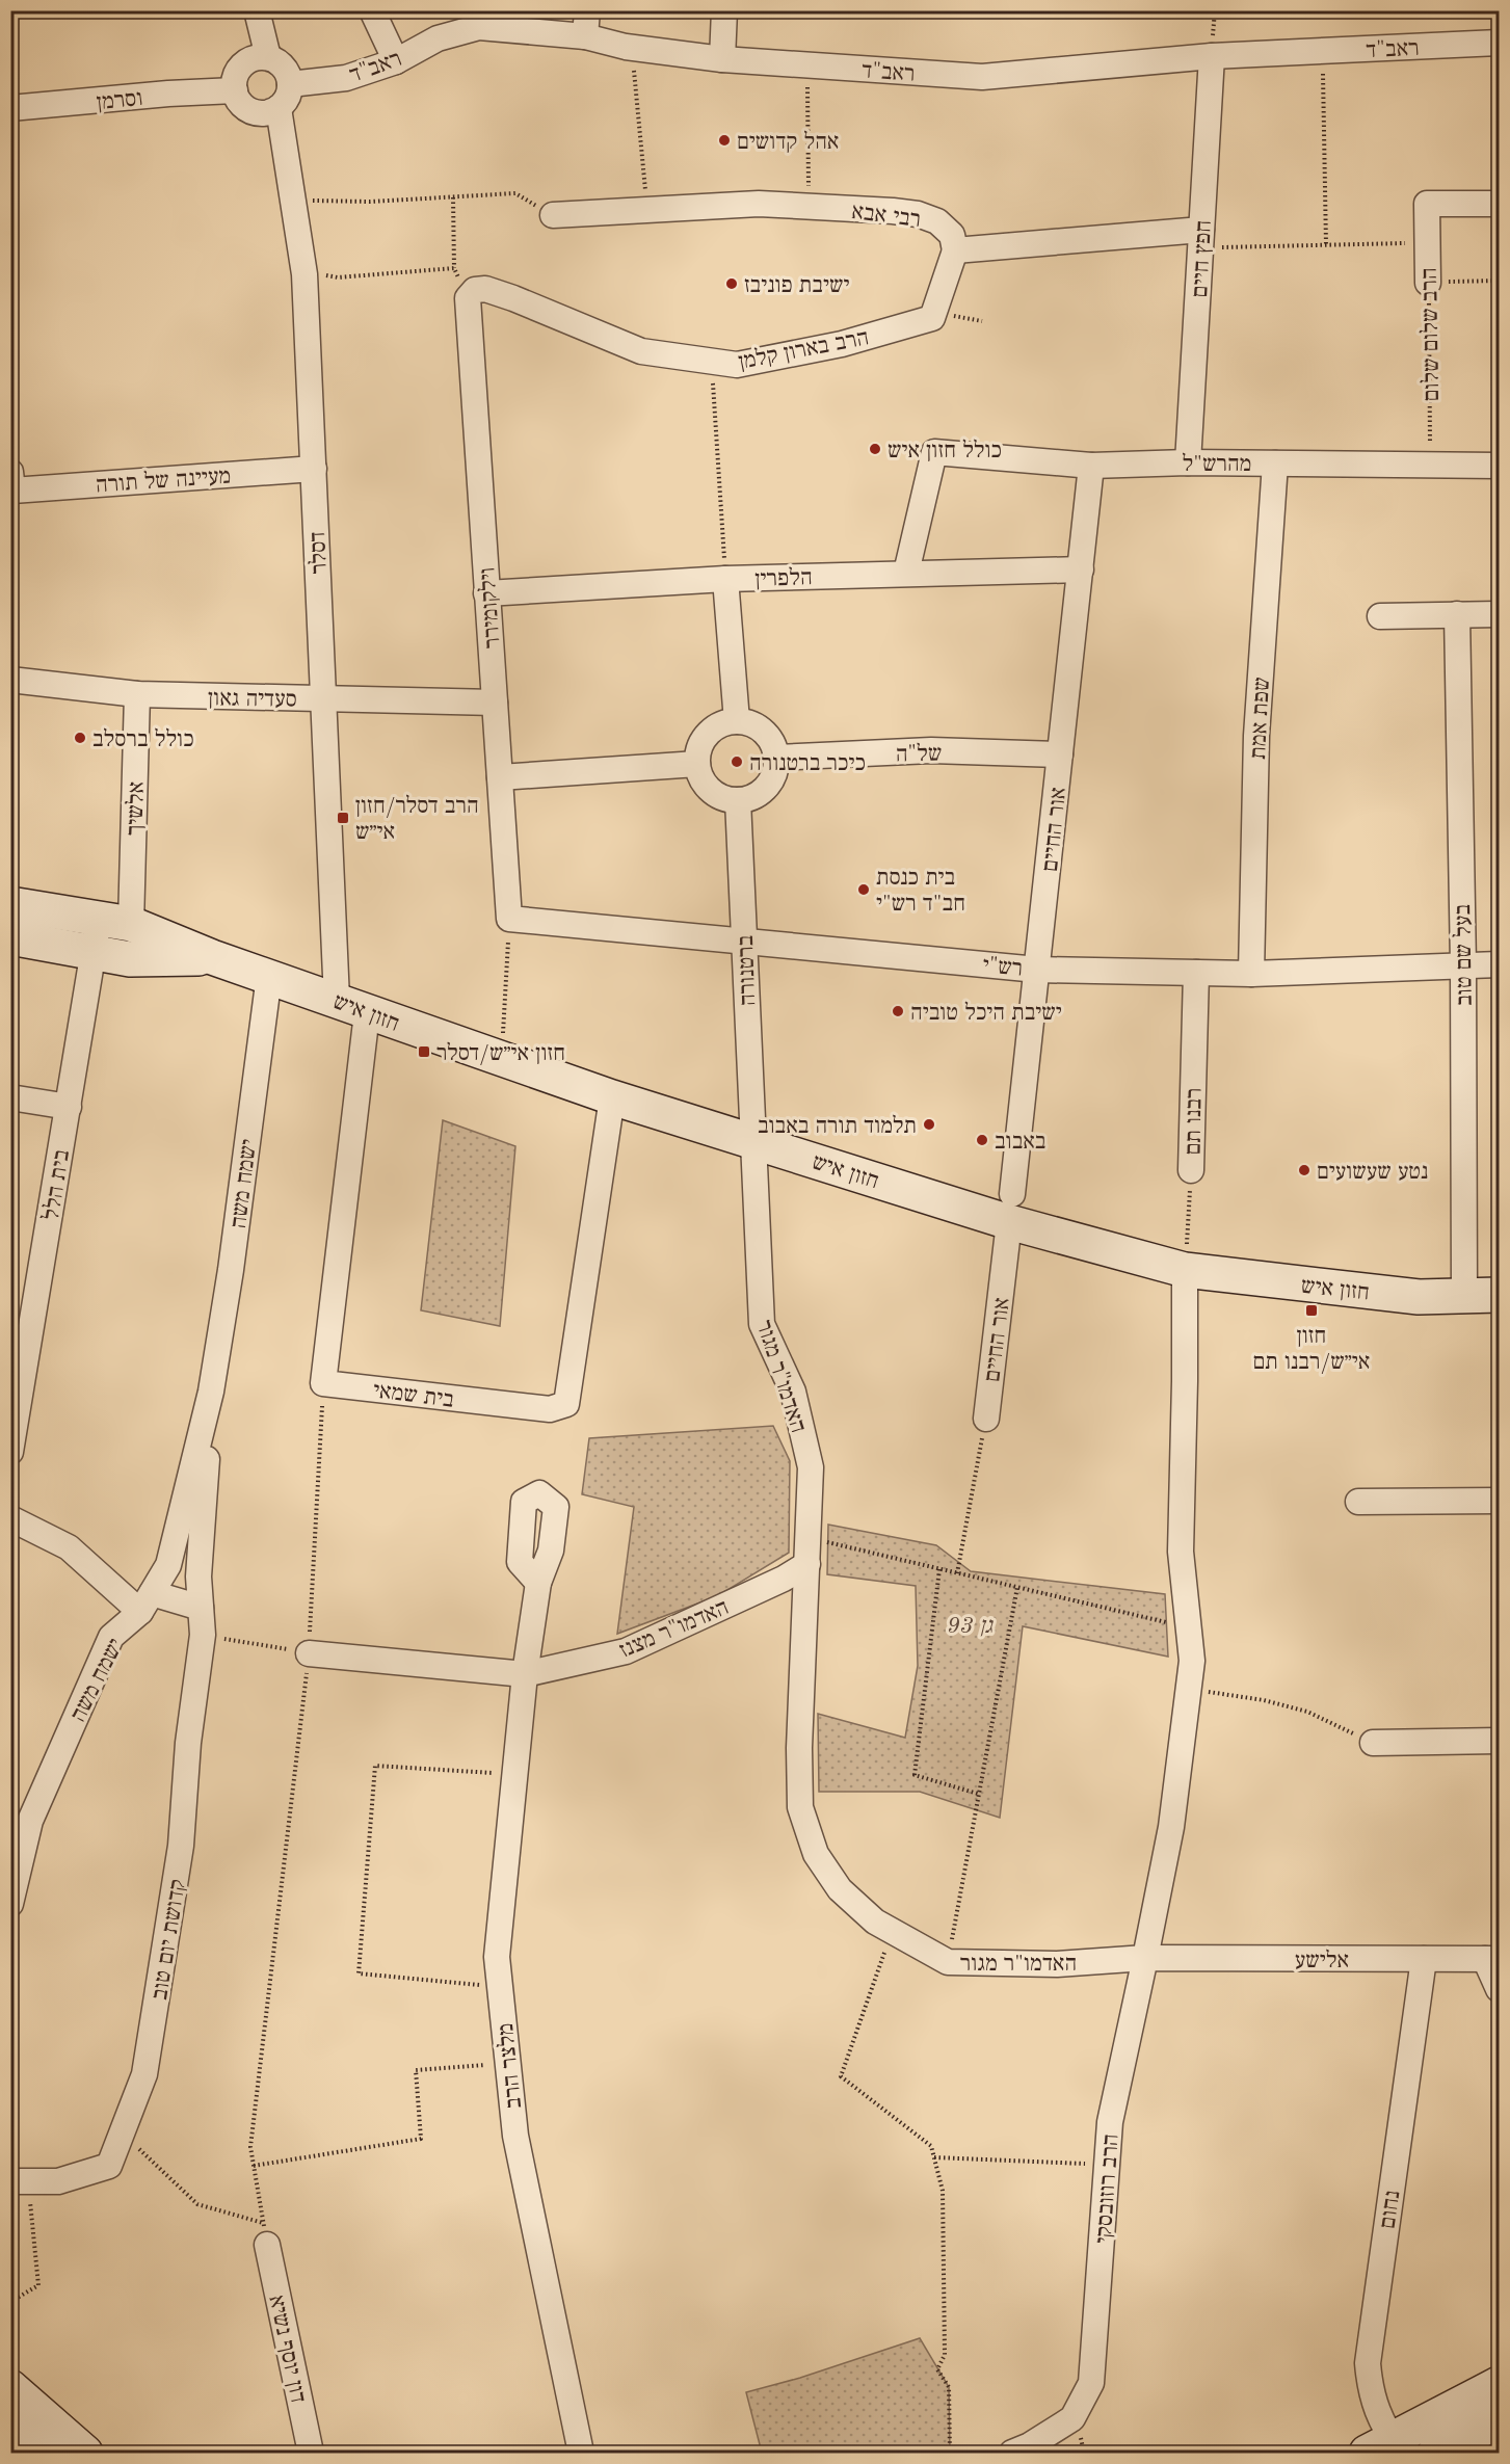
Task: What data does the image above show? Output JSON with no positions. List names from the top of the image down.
{
  "streets": {
    "street": [
      "ראב\"ד",
      "וסרמן",
      "רבי אבא",
      "חפץ חיים",
      "הרב שלום שלום",
      "הרב בארון קלמן",
      "מהרש\"ל",
      "מעיינה של תורה",
      "דסלר",
      "הלפרין",
      "וילקומירר",
      "סעדיה גאון",
      "שפת אמת",
      "של\"ה",
      "אלשיך",
      "אור החיים",
      "בעל שם טוב",
      "רש\"י",
      "ברטנורה",
      "חזון איש",
      "רבנו תם",
      "ישמח משה",
      "בית הלל",
      "האדמו\"ר מגור",
      "בית שמאי",
      "האדמו\"ר מצנז",
      "קדושת יום טוב",
      "אלישע",
      "מלצר הרב",
      "הרב רוזובסקי",
      "נחום",
      "דון יוסף נשיא"
    ]
  },
  "crossings": [
    ["ראב\"ד", "וסרמן"],
    ["ראב\"ד", "חפץ חיים"],
    ["ראב\"ד", "דסלר"],
    ["וסרמן", "דסלר"],
    ["רבי אבא", "הרב בארון קלמן"],
    ["חפץ חיים", "מהרש\"ל"],
    ["הרב שלום שלום", "מהרש\"ל"],
    ["הרב בארון קלמן", "וילקומירר"],
    ["מהרש\"ל", "הלפרין"],
    ["מהרש\"ל", "שפת אמת"],
    ["מהרש\"ל", "אור החיים"],
    ["מעיינה של תורה", "דסלר"],
    ["דסלר", "סעדיה גאון"],
    ["דסלר", "חזון איש"],
    ["הלפרין", "וילקומירר"],
    ["הלפרין", "אור החיים"],
    ["וילקומירר", "סעדיה גאון"],
    ["וילקומירר", "רש\"י"],
    ["סעדיה גאון", "אלשיך"],
    ["שפת אמת", "רש\"י"],
    ["של\"ה", "אור החיים"],
    ["של\"ה", "ברטנורה"],
    ["אלשיך", "חזון איש"],
    ["אלשיך", "בית הלל"],
    ["אור החיים", "רש\"י"],
    ["אור החיים", "חזון איש"],
    ["בעל שם טוב", "רש\"י"],
    ["בעל שם טוב", "חזון איש"],
    ["רש\"י", "ברטנורה"],
    ["רש\"י", "רבנו תם"],
    ["ברטנורה", "חזון איש"],
    ["ברטנורה", "האדמו\"ר מגור"],
    ["חזון איש", "רבנו תם"],
    ["חזון איש", "ישמח משה"],
    ["חזון איש", "בית הלל"],
    ["חזון איש", "האדמו\"ר מגור"],
    ["חזון איש", "בית שמאי"],
    ["ישמח משה", "קדושת יום טוב"],
    ["האדמו\"ר מגור", "האדמו\"ר מצנז"],
    ["האדמו\"ר מגור", "אלישע"],
    ["האדמו\"ר מגור", "הרב רוזובסקי"],
    ["האדמו\"ר מצנז", "מלצר הרב"],
    ["אלישע", "הרב רוזובסקי"],
    ["אלישע", "נחום"]
  ],
  "parks": ["גן 93"],
  "places": {
    "other": [
      "אהל קדושים",
      "ישיבת פוניבז",
      "כולל חזון איש",
      "כולל ברסלב",
      "כיכר ברטנורה",
      "בית כנסת חב\"ד רש\"י",
      "ישיבת היכל טוביה",
      "תלמוד תורה באבוב",
      "באבוב",
      "נטע שעשועים"
    ],
    "transit": ["הרב דסלר/חזון אי״ש", "חזון אי״ש/דסלר", "חזון אי״ש/רבנו תם"]
  }
}
